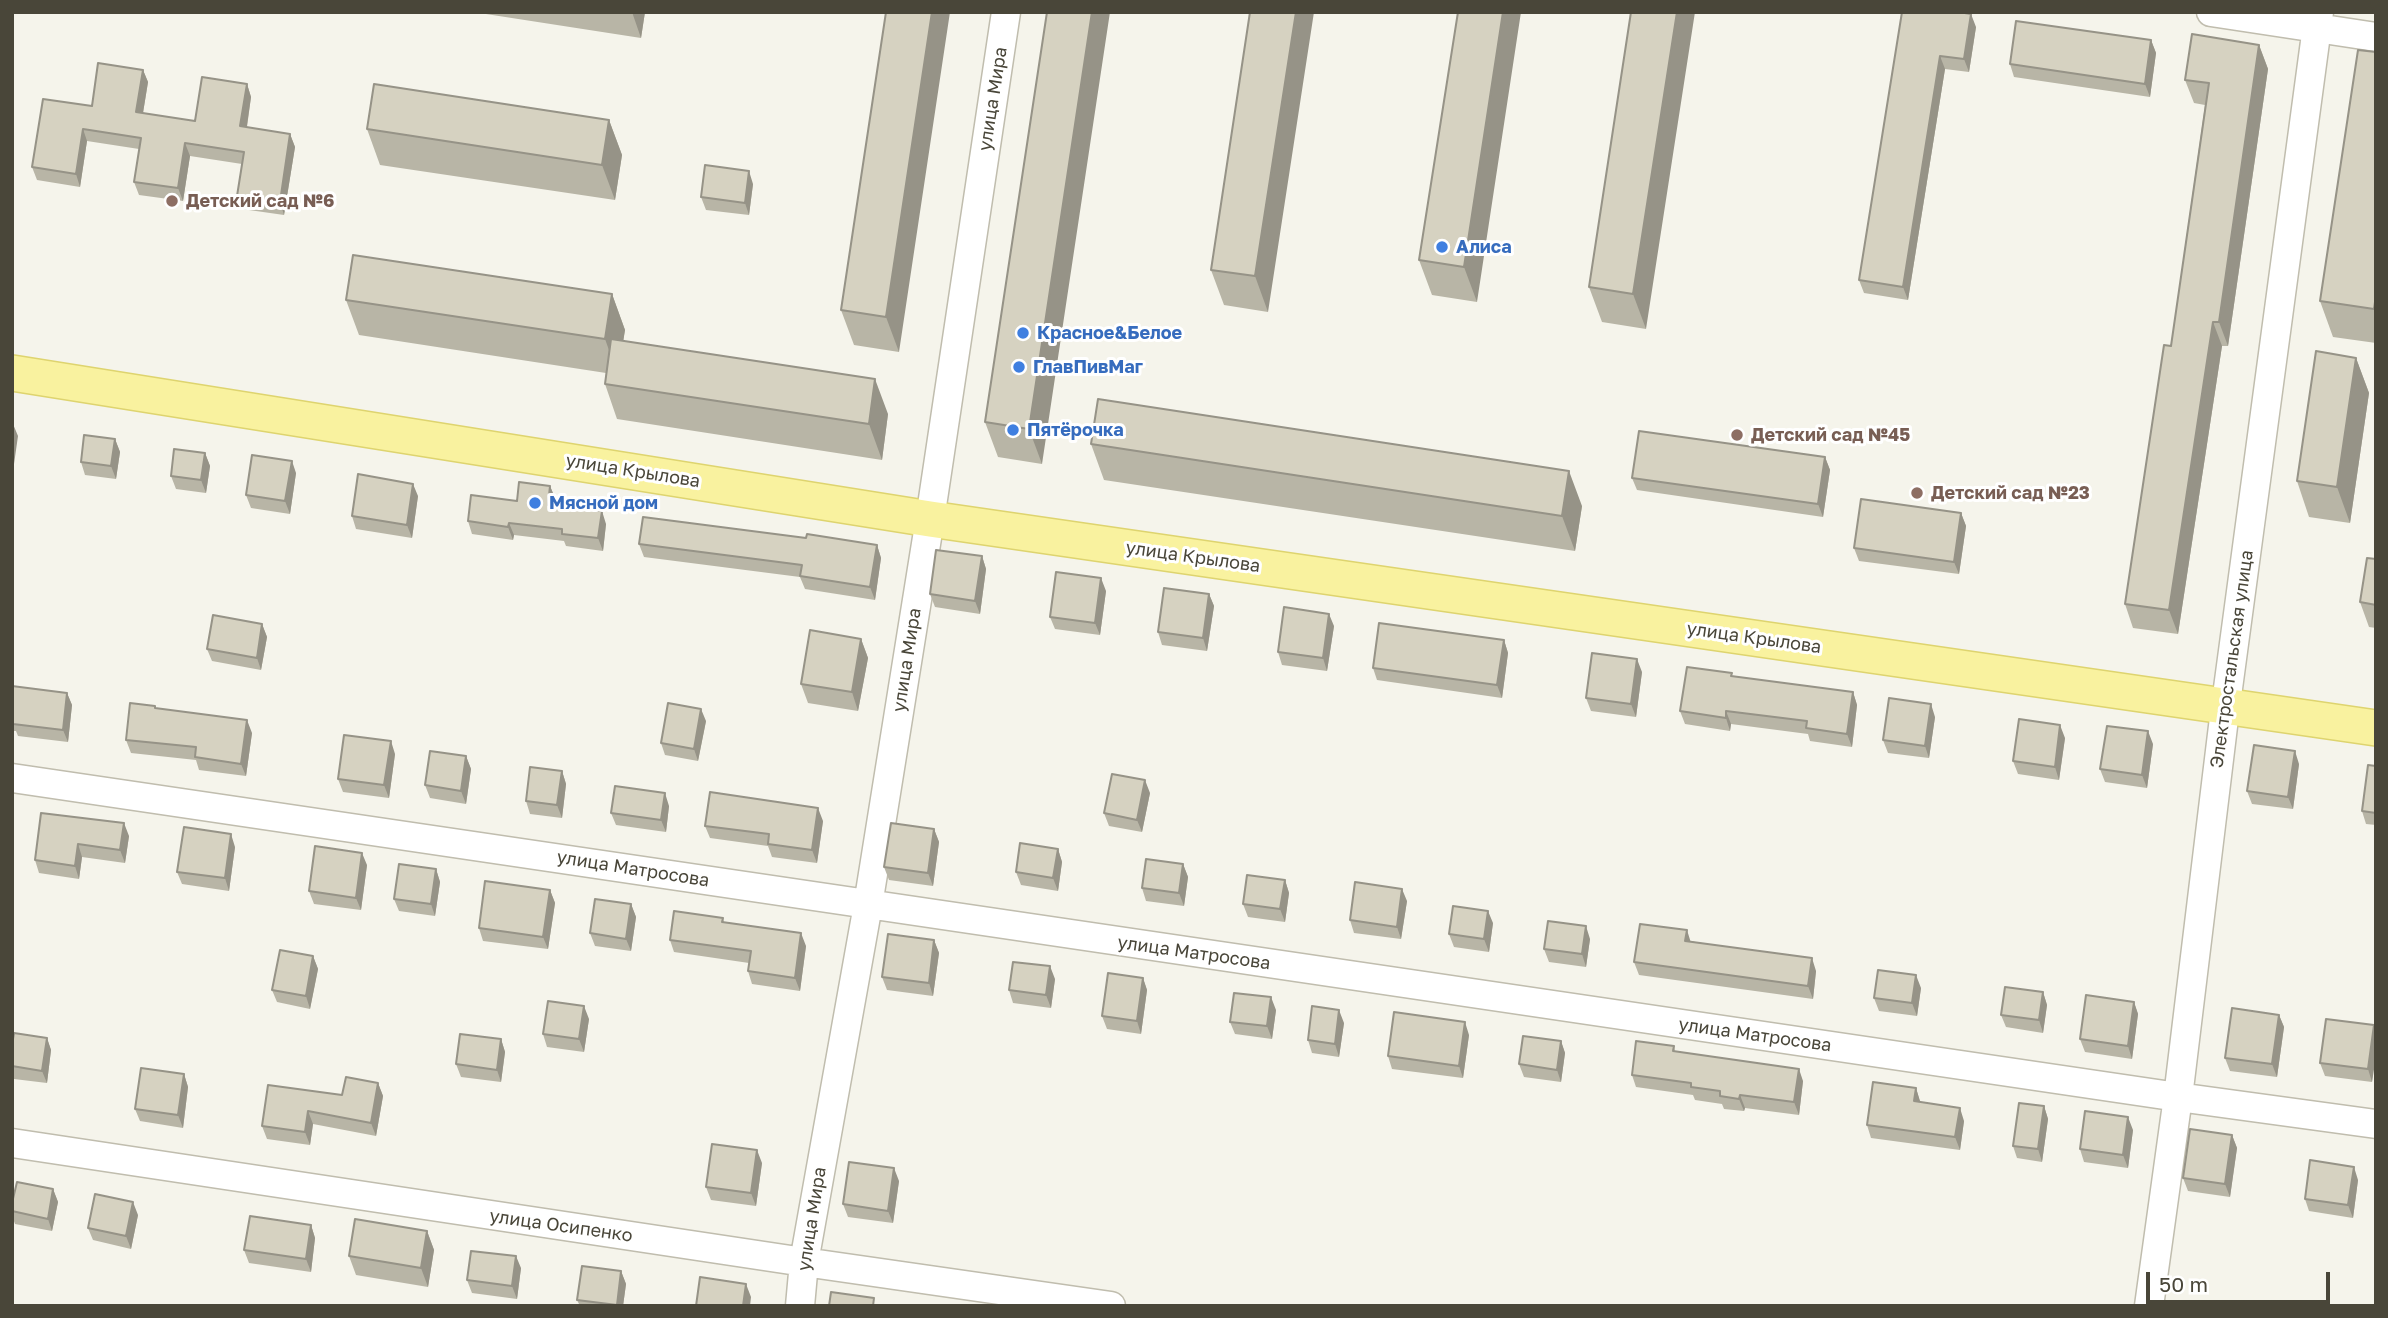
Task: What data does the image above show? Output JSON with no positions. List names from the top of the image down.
{
  "streets": {
    "main road": ["улица Крылова"],
    "street": [
      "улица Мира",
      "Электростальская улица",
      "улица Матросова",
      "улица Осипенко"
    ]
  },
  "crossings": [
    ["улица Мира", "улица Крылова"],
    ["улица Мира", "улица Матросова"],
    ["улица Мира", "улица Осипенко"],
    ["улица Крылова", "Электростальская улица"],
    ["Электростальская улица", "улица Матросова"]
  ],
  "places": [
    "Детский сад №6",
    "Алиса",
    "Красное&Белое",
    "ГлавПивМаг",
    "Пятёрочка",
    "Детский сад №45",
    "Детский сад №23",
    "Мясной дом"
  ],
  "scale_bar": "50 m"
}
